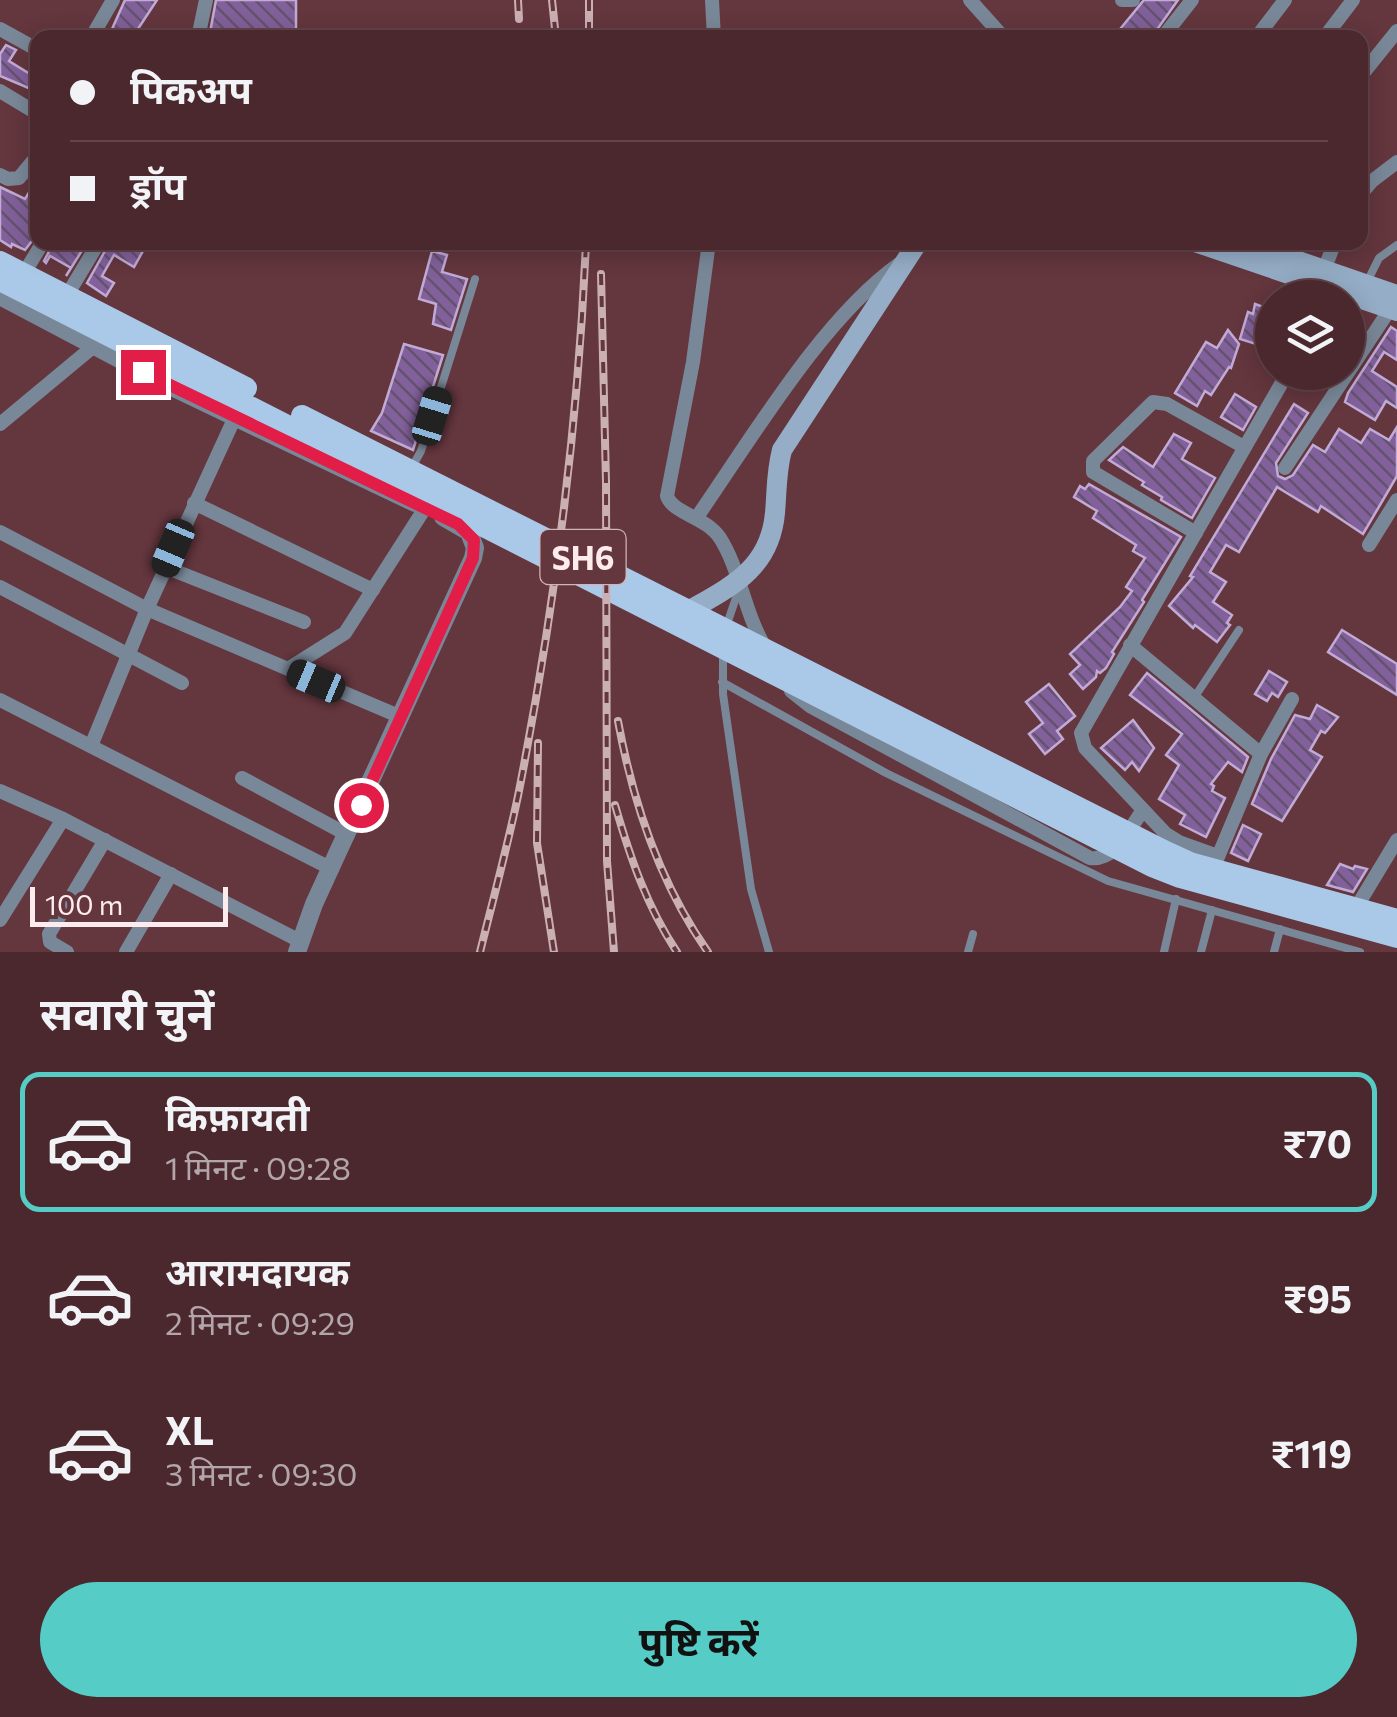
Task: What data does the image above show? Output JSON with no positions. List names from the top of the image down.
{
  "streets": {
    "main road": ["SH6"]
  },
  "scale_bar": "100 m",
  "page": {
    "banner": ["पिकअप", "ड्रॉप"],
    "scale": "100 m",
    "heading": "सवारी चुनें",
    "list": [
      {
        "name": "किफ़ायती",
        "note": "1 मिनट · 09:28",
        "value": "₹70"
      },
      {
        "name": "आरामदायक",
        "note": "2 मिनट · 09:29",
        "value": "₹95"
      },
      {
        "name": "XL",
        "note": "3 मिनट · 09:30",
        "value": "₹119"
      }
    ],
    "buttons": "पुष्टि करें"
  }
}
